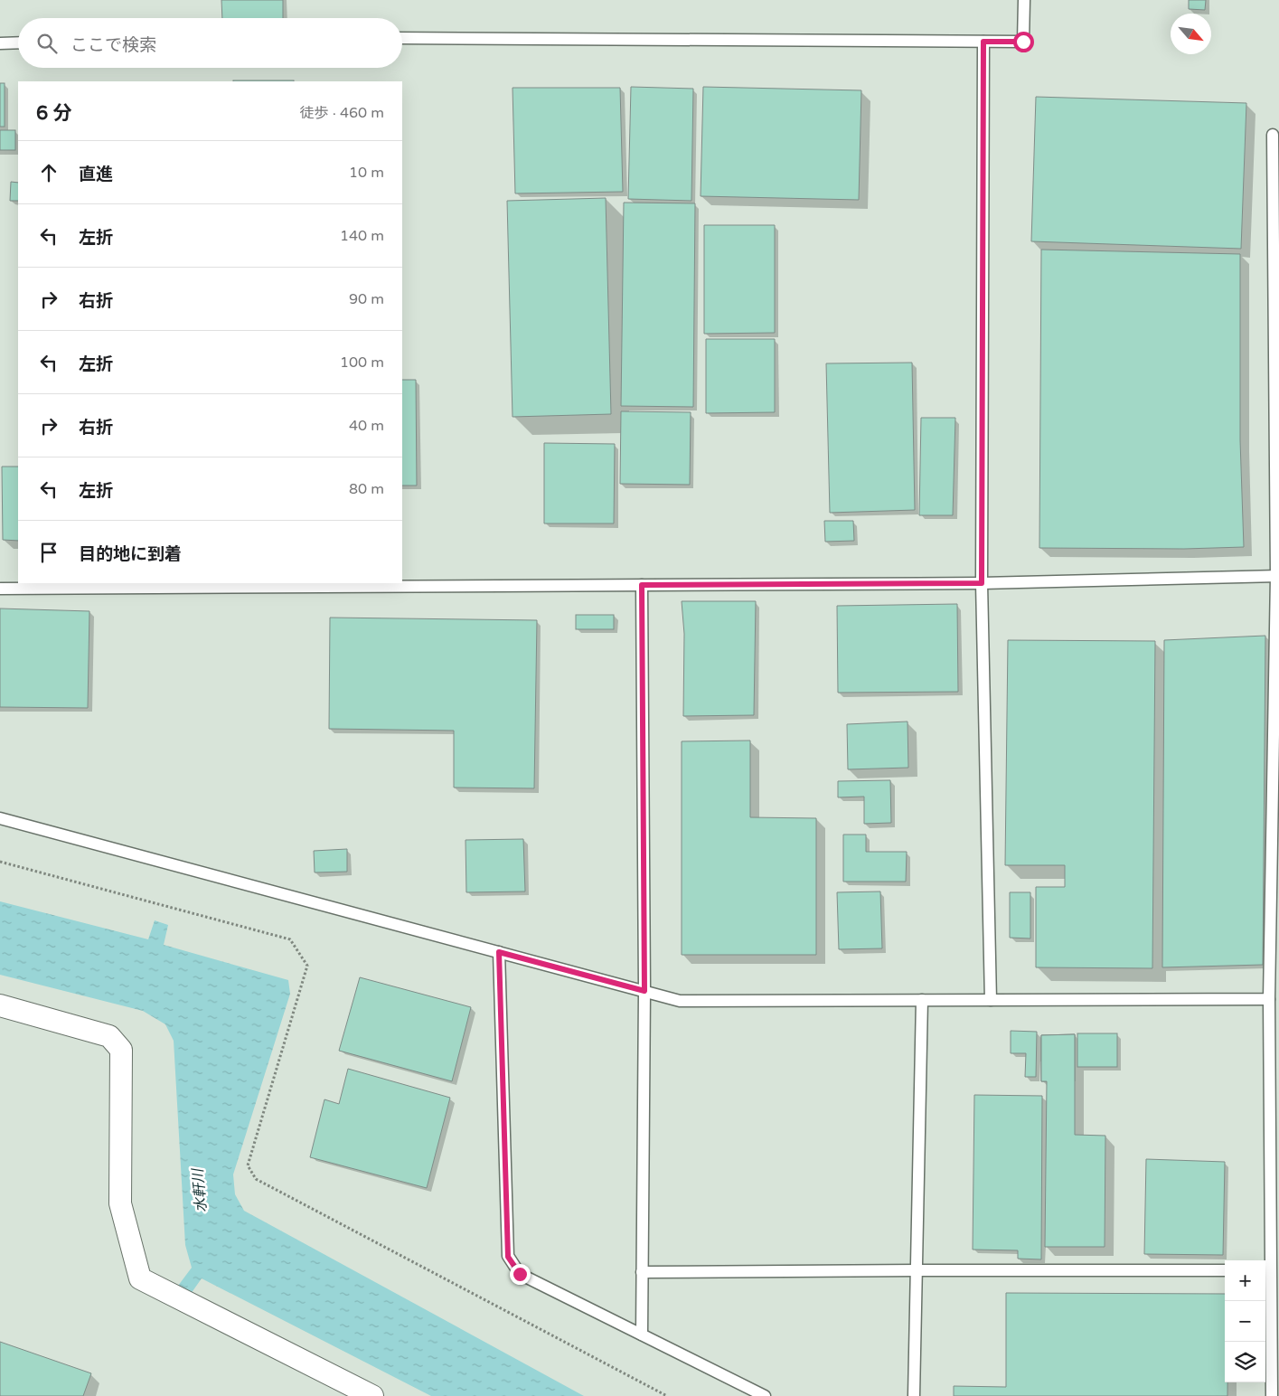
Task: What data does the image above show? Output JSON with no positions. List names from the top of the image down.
{
  "water": ["水軒川"],
  "north": "bottom right",
  "page": {
    "search": "ここで検索",
    "heading": ["6 分", "徒歩 · 460 m"],
    "list": [
      ["直進", "10 m"],
      ["左折", "140 m"],
      ["右折", "90 m"],
      ["左折", "100 m"],
      ["右折", "40 m"],
      ["左折", "80 m"],
      "目的地に到着"
    ],
    "map_buttons": ["+", "−"]
  }
}
